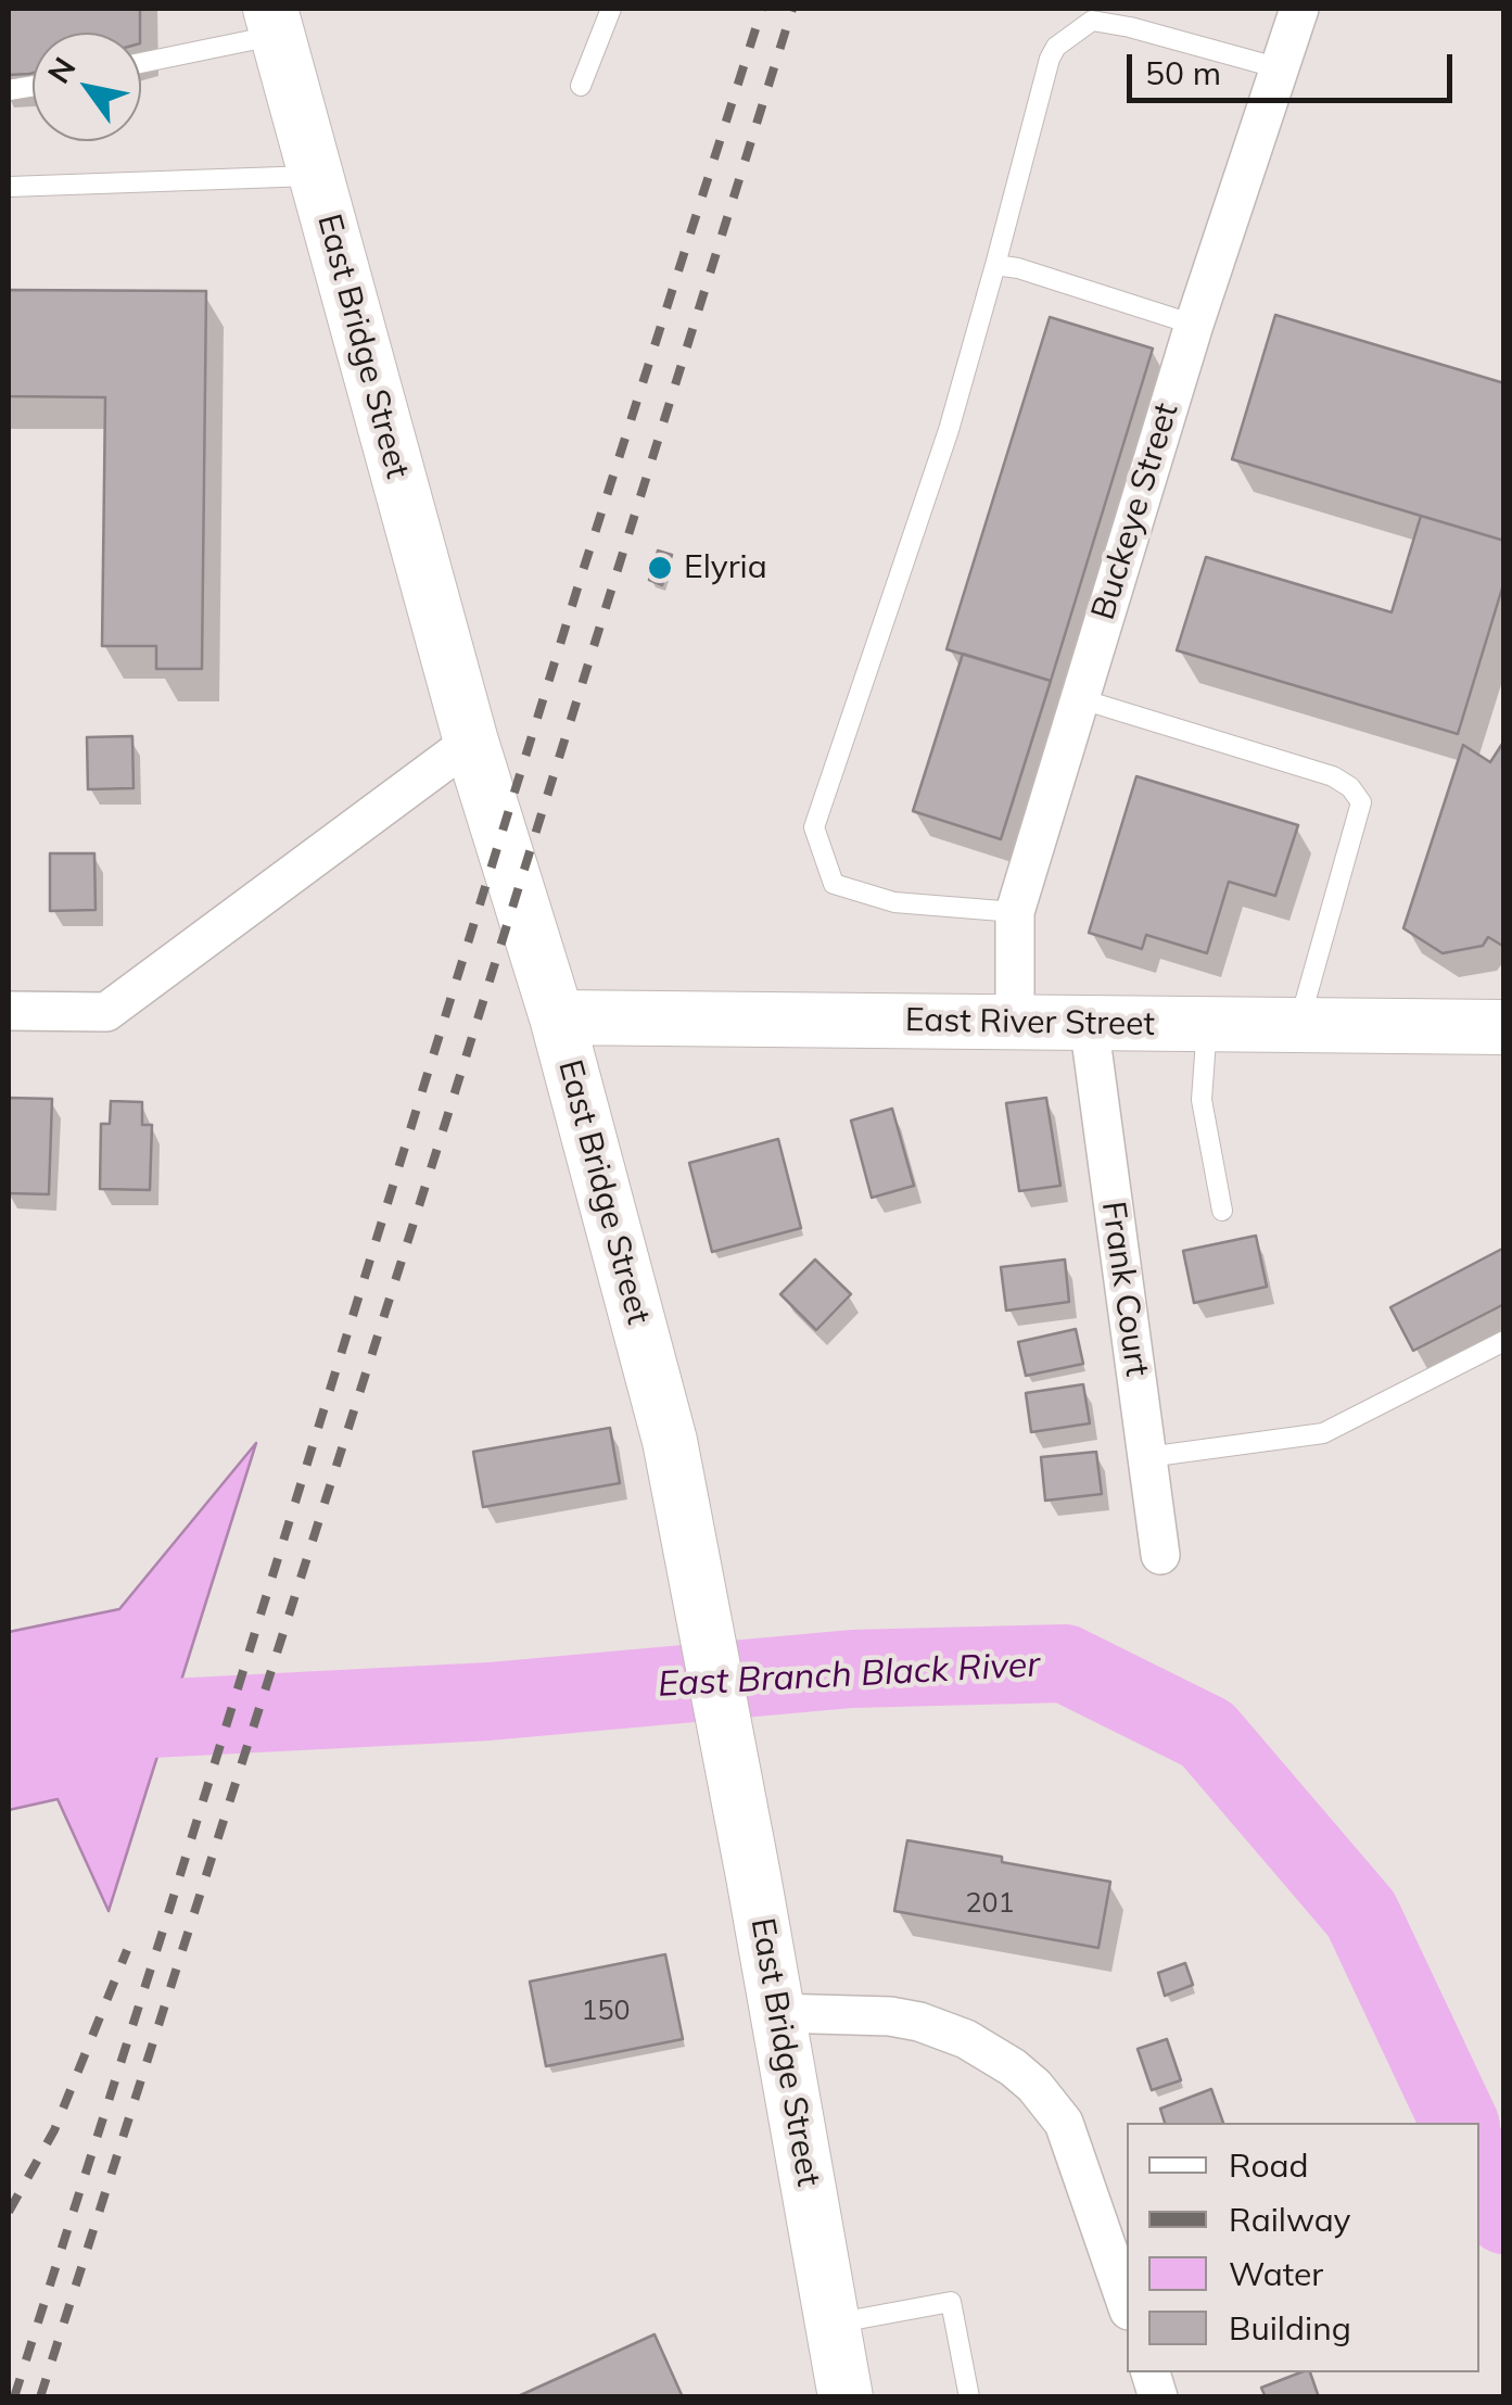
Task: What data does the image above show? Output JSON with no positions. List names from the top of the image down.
{
  "streets": {
    "main road": ["East Bridge Street", "East River Street"],
    "street": ["Buckeye Street", "Frank Court"]
  },
  "crossings": [
    ["East Bridge Street", "East River Street"],
    ["Buckeye Street", "East River Street"],
    ["East River Street", "Frank Court"]
  ],
  "water": ["East Branch Black River"],
  "places": ["Elyria"],
  "house_numbers": ["201", "150"],
  "legend": [
    "Road",
    "Railway",
    "Water",
    "Building"
  ],
  "scale_bar": "50 m",
  "north": "top left"
}
